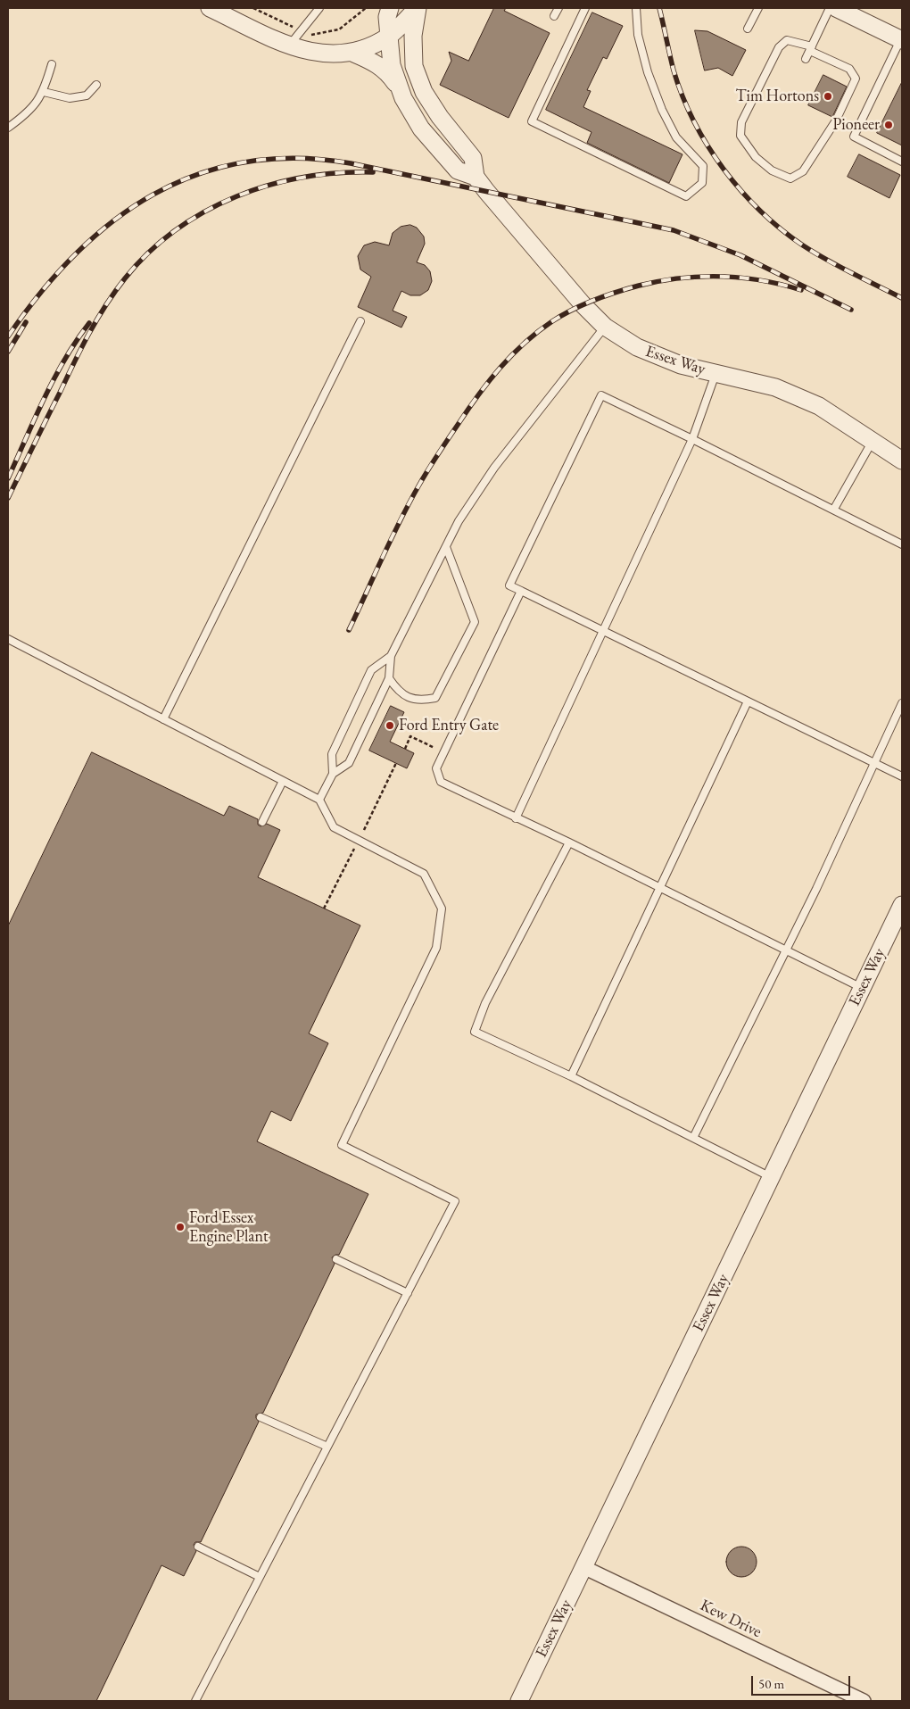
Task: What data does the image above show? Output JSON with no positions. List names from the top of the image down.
{
  "streets": {
    "street": ["Essex Way", "Kew Drive"]
  },
  "crossings": [
    ["Essex Way", "Kew Drive"]
  ],
  "places": [
    "Tim Hortons",
    "Pioneer",
    "Ford Entry Gate",
    "Ford Essex Engine Plant"
  ],
  "scale_bar": "50 m"
}
